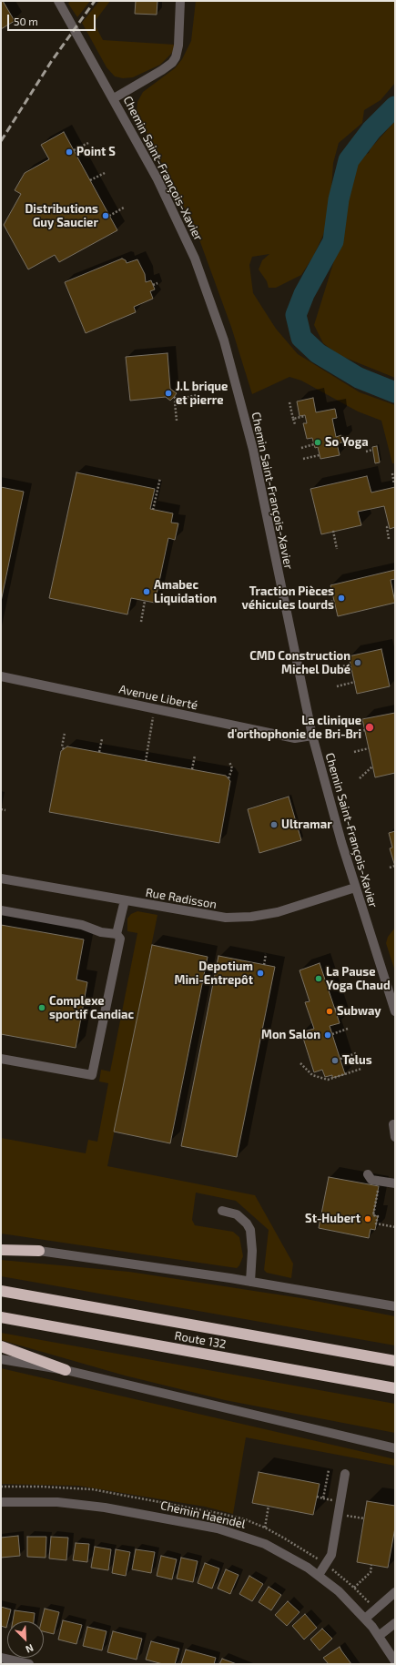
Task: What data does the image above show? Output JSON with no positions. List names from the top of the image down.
{
  "streets": {
    "highway": ["Route 132"],
    "street": [
      "Chemin Saint-François-Xavier",
      "Avenue Liberté",
      "Rue Radisson",
      "Chemin Haendel"
    ]
  },
  "crossings": [
    ["Chemin Saint-François-Xavier", "Avenue Liberté"],
    ["Chemin Saint-François-Xavier", "Rue Radisson"]
  ],
  "places": [
    "Point S",
    "Distributions Guy Saucier",
    "J.L brique et pierre",
    "So Yoga",
    "Amabec Liquidation",
    "Traction Pièces véhicules lourds",
    "CMD Construction Michel Dubé",
    "La clinique d'orthophonie de Bri-Bri",
    "Ultramar",
    "Depotium Mini-Entrepôt",
    "La Pause Yoga Chaud",
    "Complexe sportif Candiac",
    "Subway",
    "Mon Salon",
    "Telus",
    "St-Hubert"
  ],
  "scale_bar": "50 m",
  "north": "bottom right"
}
